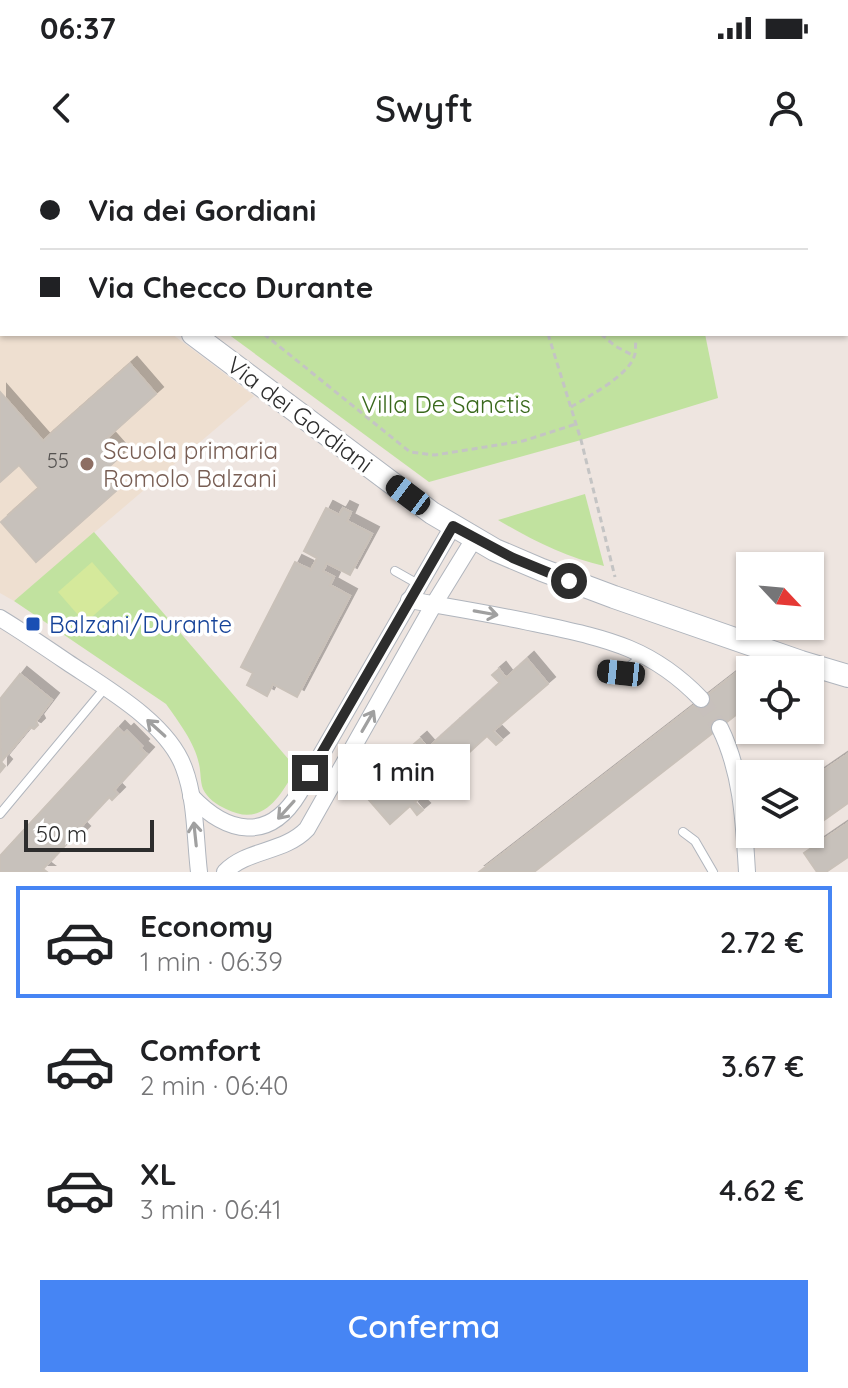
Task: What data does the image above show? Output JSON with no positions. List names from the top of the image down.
{
  "streets": {
    "street": ["Via dei Gordiani"]
  },
  "parks": ["Villa De Sanctis"],
  "places": {
    "other": ["Scuola primaria Romolo Balzani"],
    "transit": ["Balzani/Durante"]
  },
  "house_numbers": ["55"],
  "scale_bar": "50 m",
  "north": "bottom right",
  "page": {
    "status": "06:37",
    "header": "Swyft",
    "banner": ["Via dei Gordiani", "Via Checco Durante"],
    "bubble": "1 min",
    "scale": "50 m",
    "list": [
      {
        "name": "Economy",
        "note": "1 min · 06:39",
        "value": "2.72 €"
      },
      {
        "name": "Comfort",
        "note": "2 min · 06:40",
        "value": "3.67 €"
      },
      {
        "name": "XL",
        "note": "3 min · 06:41",
        "value": "4.62 €"
      }
    ],
    "buttons": "Conferma"
  }
}
